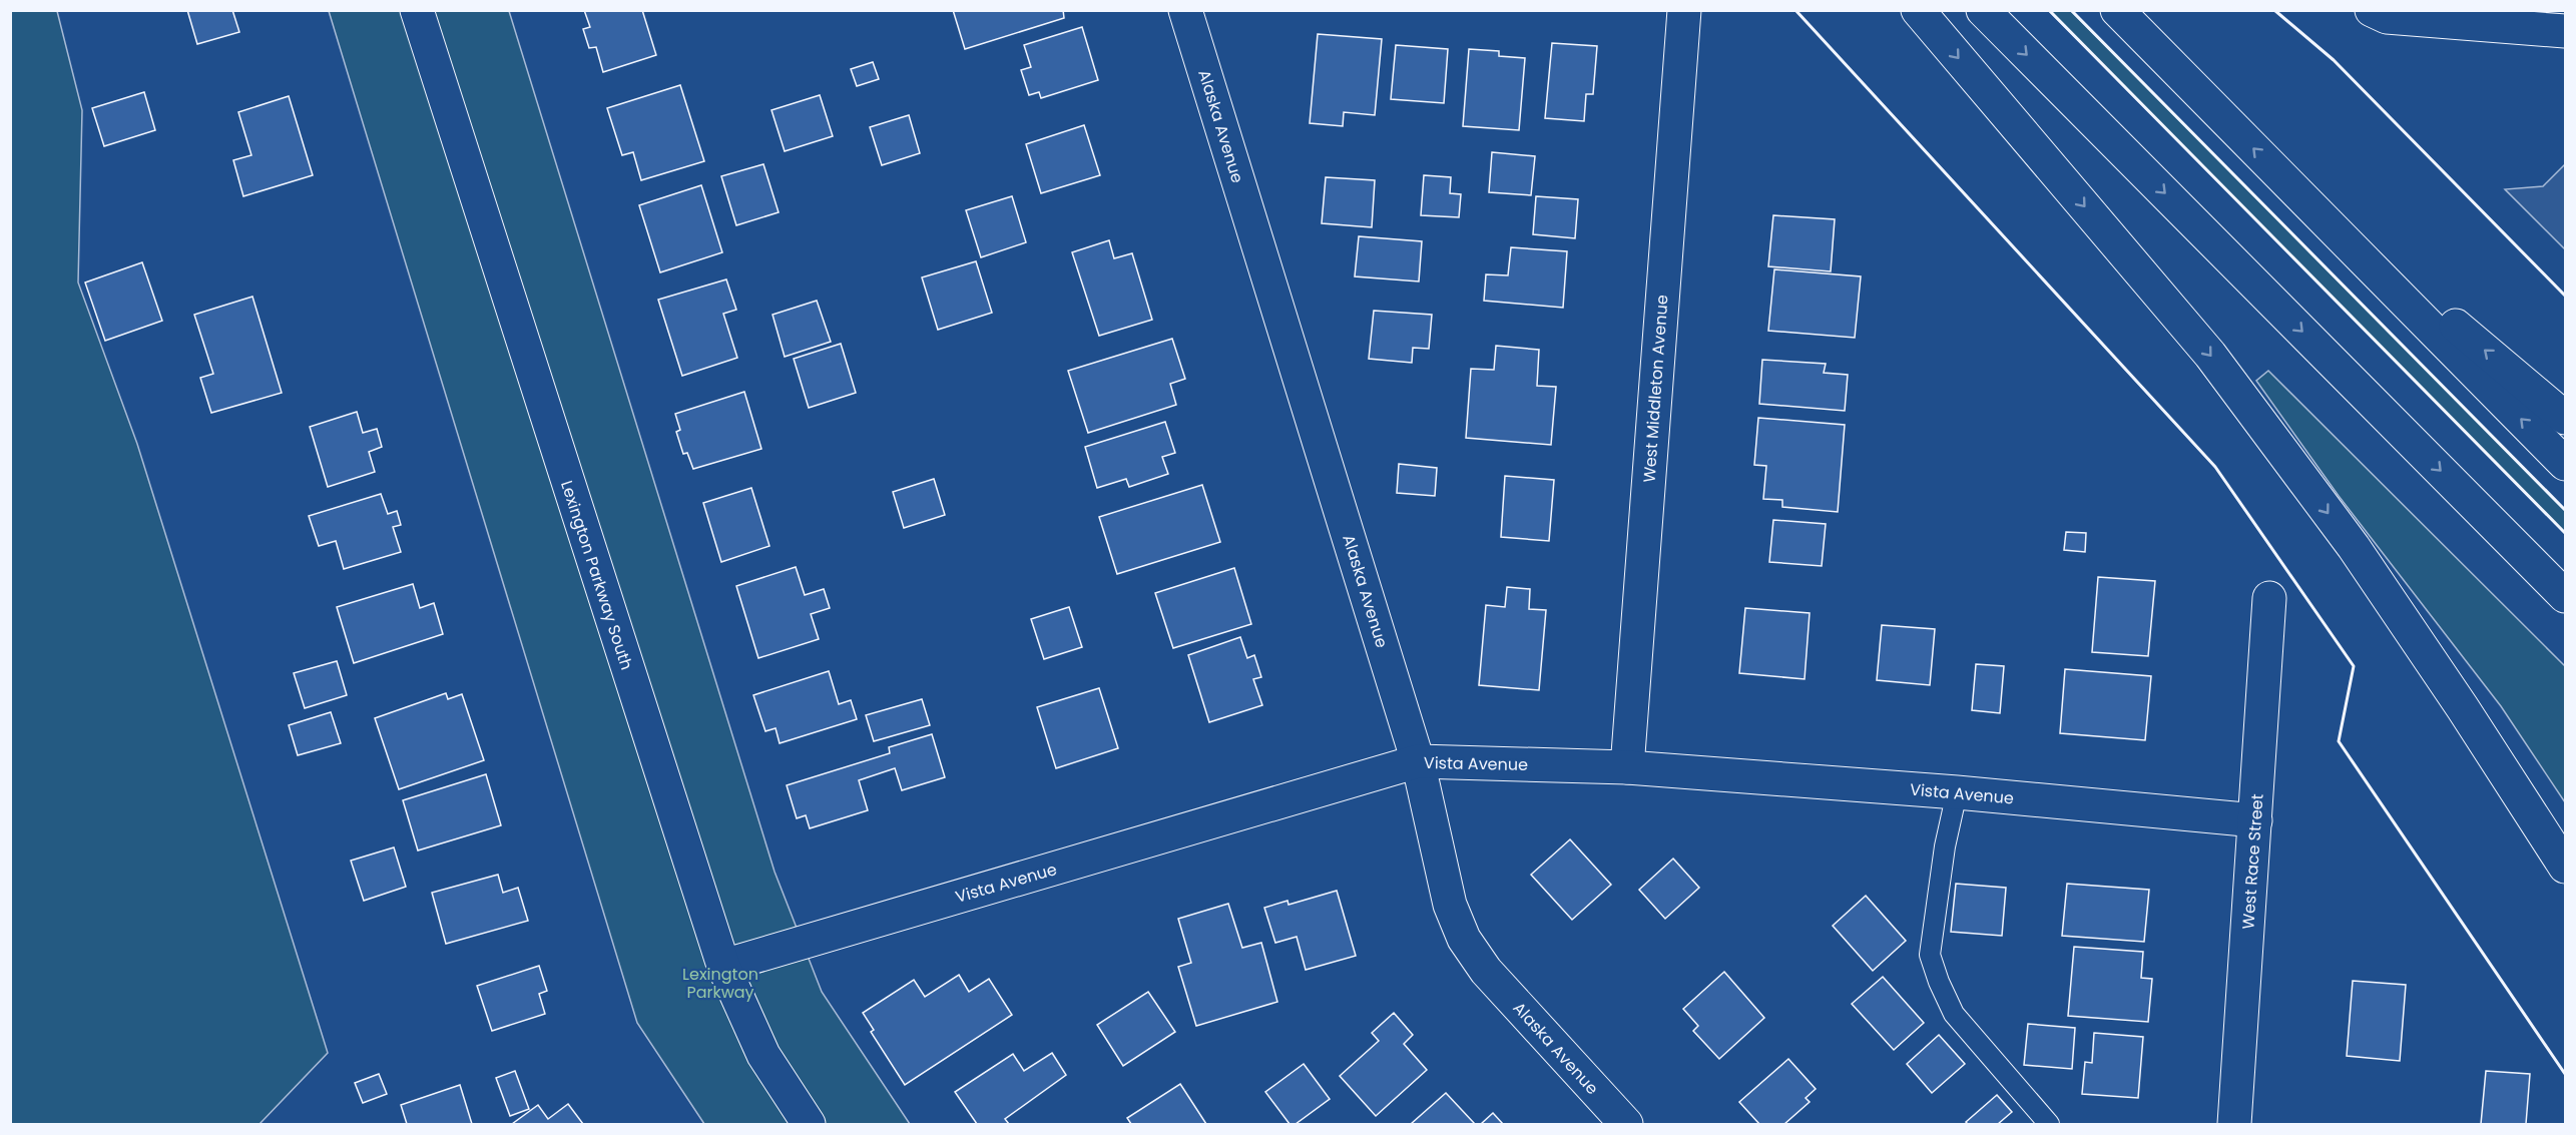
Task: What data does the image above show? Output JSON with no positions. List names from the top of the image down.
{
  "streets": {
    "main road": [
      "Alaska Avenue",
      "West Middleton Avenue",
      "Lexington Parkway South",
      "Vista Avenue",
      "West Race Street"
    ]
  },
  "crossings": [
    ["Alaska Avenue", "Vista Avenue"],
    ["West Middleton Avenue", "Vista Avenue"],
    ["Lexington Parkway South", "Vista Avenue"],
    ["Vista Avenue", "West Race Street"]
  ],
  "parks": ["Lexington Parkway"]
}
